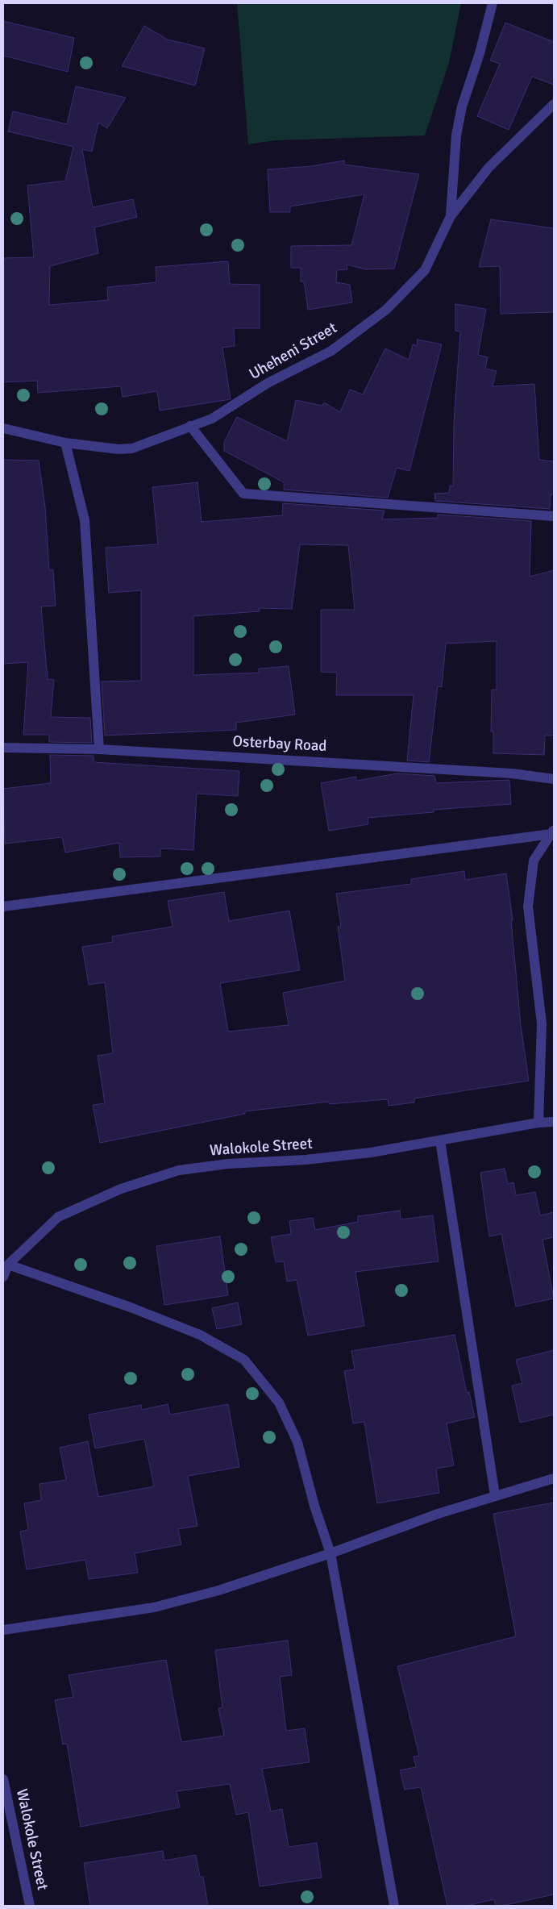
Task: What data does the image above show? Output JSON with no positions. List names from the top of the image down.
{
  "streets": {
    "street": ["Uheheni Street", "Osterbay Road", "Walokole Street"]
  }
}
